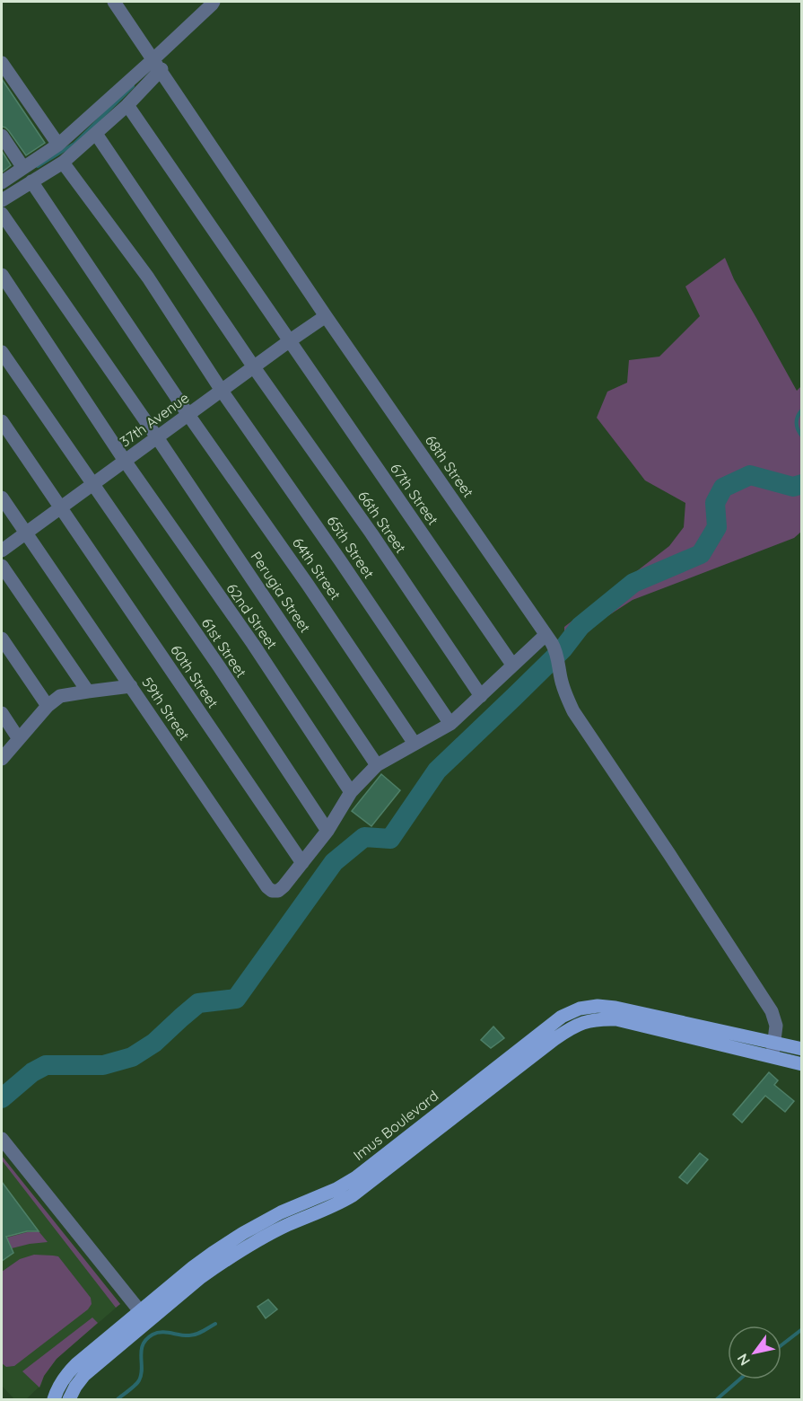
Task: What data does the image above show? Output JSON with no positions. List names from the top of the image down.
{
  "streets": {
    "main road": ["Imus Boulevard"],
    "street": [
      "37th Avenue",
      "68th Street",
      "67th Street",
      "66th Street",
      "65th Street",
      "64th Street",
      "Perugia Street",
      "62nd Street",
      "61st Street",
      "60th Street",
      "59th Street"
    ]
  },
  "crossings": [
    ["37th Avenue", "68th Street"],
    ["37th Avenue", "67th Street"],
    ["37th Avenue", "66th Street"],
    ["37th Avenue", "65th Street"],
    ["37th Avenue", "64th Street"],
    ["37th Avenue", "Perugia Street"],
    ["37th Avenue", "62nd Street"],
    ["37th Avenue", "61st Street"],
    ["37th Avenue", "60th Street"],
    ["37th Avenue", "59th Street"],
    ["68th Street", "Imus Boulevard"],
    ["60th Street", "59th Street"]
  ],
  "north": "bottom left"
}
